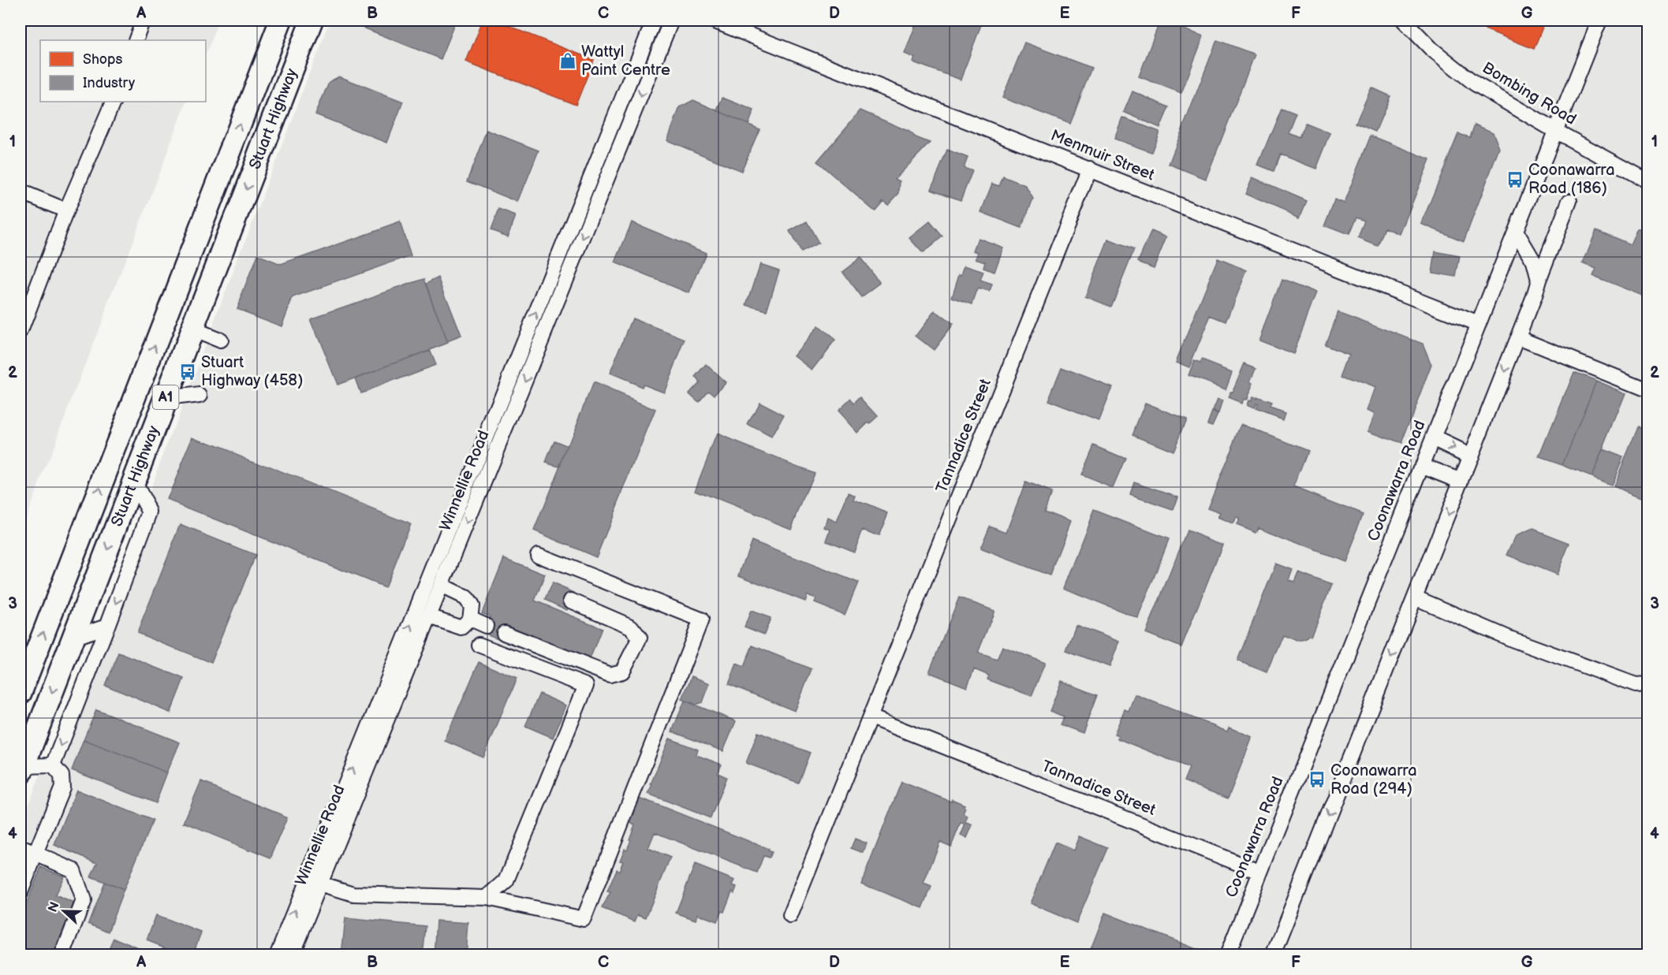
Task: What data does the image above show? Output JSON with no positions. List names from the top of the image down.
{
  "streets": {
    "highway": ["Stuart Highway", "A1"],
    "street": [
      "Bombing Road",
      "Menmuir Street",
      "Tannadice Street",
      "Winnellie Road",
      "Coonawarra Road"
    ]
  },
  "crossings": [
    ["Bombing Road", "Coonawarra Road"],
    ["Menmuir Street", "Tannadice Street"],
    ["Menmuir Street", "Coonawarra Road"],
    ["Tannadice Street", "Coonawarra Road"]
  ],
  "places": {
    "shop": ["Wattyl Paint Centre"],
    "bus stop": ["Coonawarra Road (186)", "Stuart Highway (458)", "Coonawarra Road (294)"]
  },
  "legend": ["Shops", "Industry"],
  "north": "left",
  "grid": {
    "columns": [
      "A",
      "B",
      "C",
      "D",
      "E",
      "F",
      "G"
    ],
    "rows": [
      "1",
      "2",
      "3",
      "4"
    ]
  }
}
